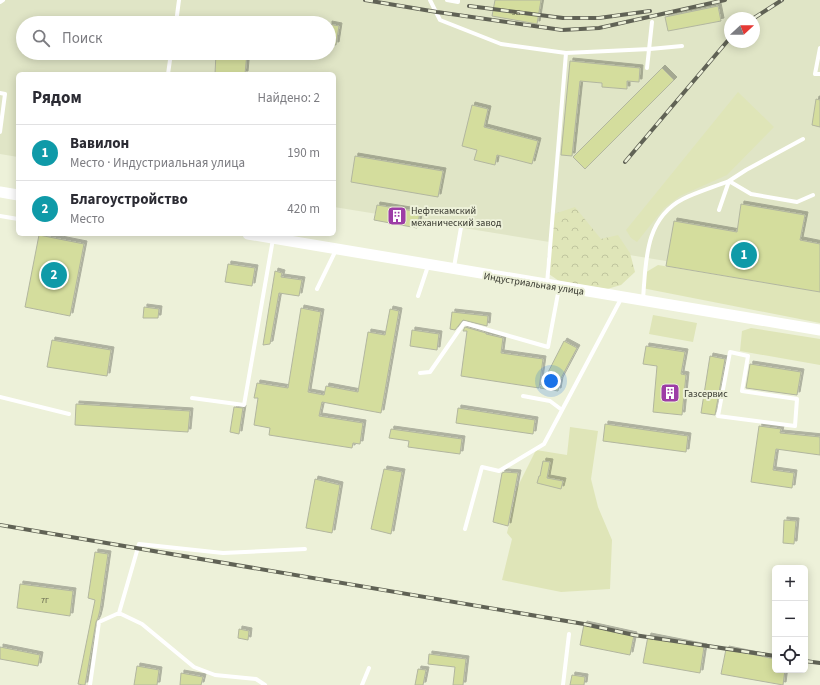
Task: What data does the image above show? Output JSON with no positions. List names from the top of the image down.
{
  "streets": {
    "main road": ["Индустриальная улица"]
  },
  "places": {
    "building": ["Нефтекамский механический завод", "Газсервис"]
  },
  "house_numbers": ["9Б", "7Г"],
  "north": "right",
  "page": {
    "search": "Поиск",
    "heading": ["Рядом", "Найдено: 2"],
    "list": [
      {
        "mark": "1",
        "name": "Вавилон",
        "note": "Место · Индустриальная улица",
        "value": "190 m"
      },
      {
        "mark": "2",
        "name": "Благоустройство",
        "note": "Место",
        "value": "420 m"
      }
    ],
    "pins": ["1", "2"],
    "map_buttons": ["+", "−"]
  }
}
